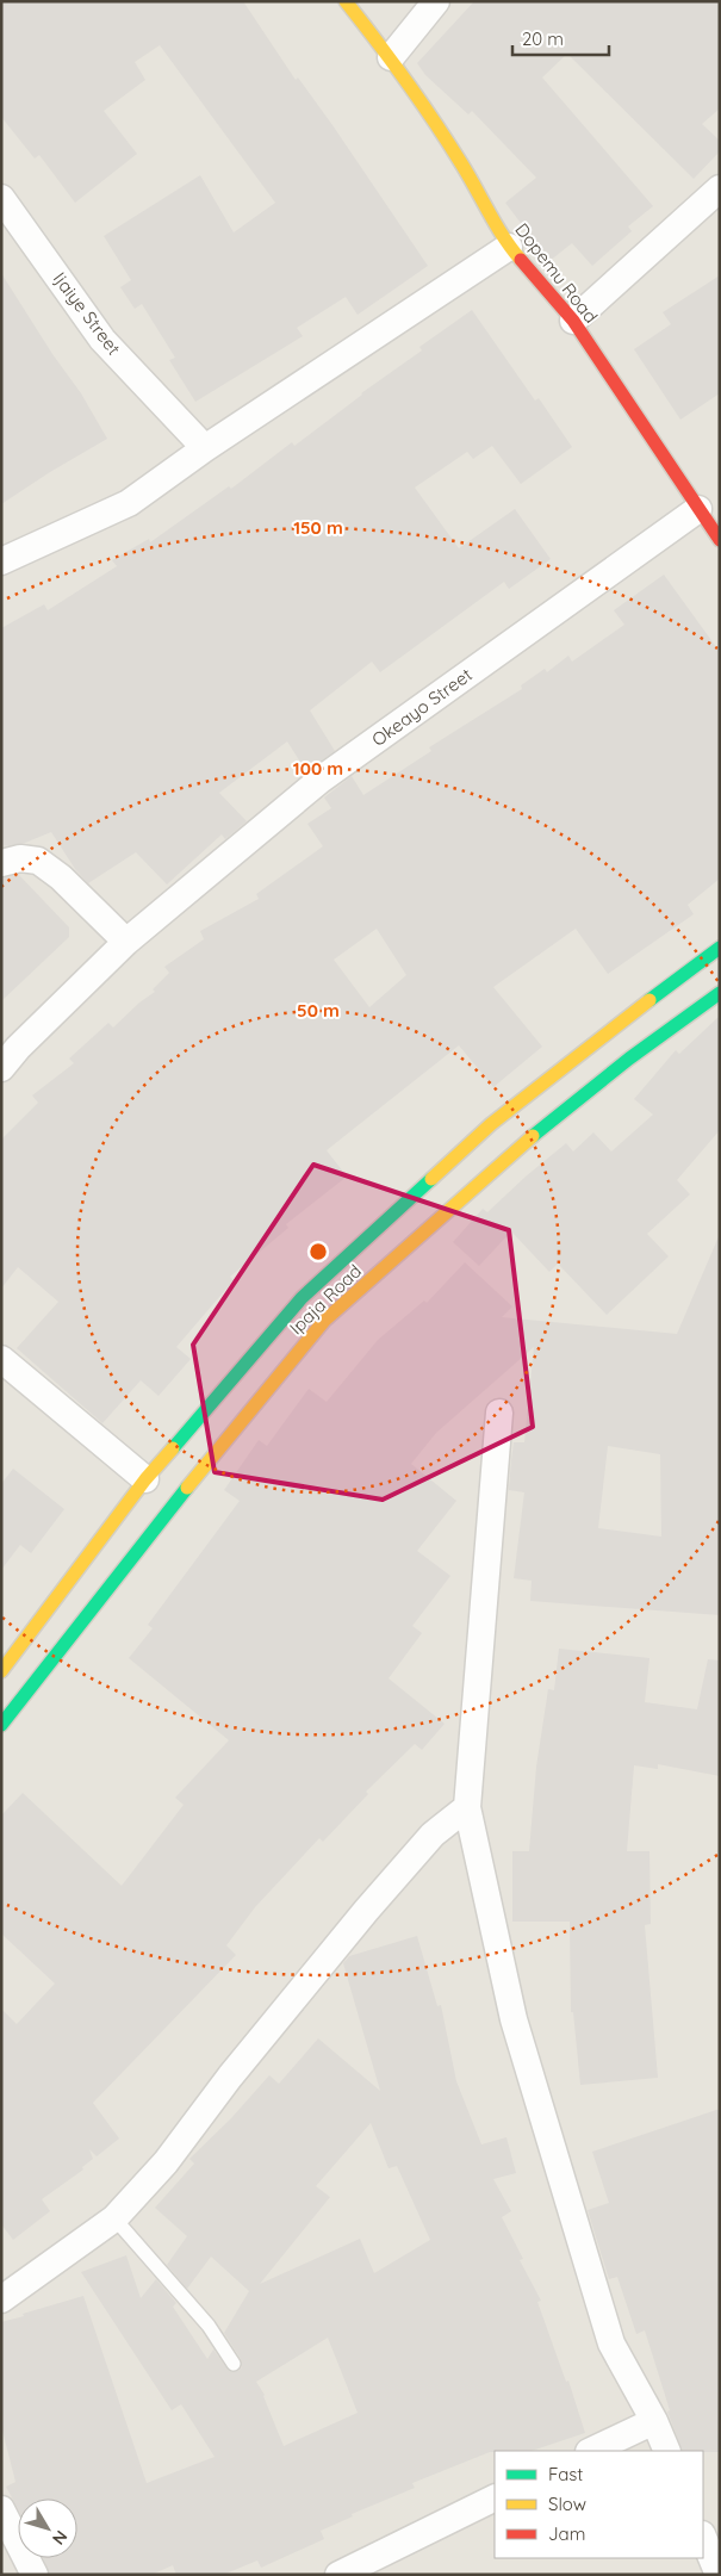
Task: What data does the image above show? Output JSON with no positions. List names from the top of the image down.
{
  "streets": {
    "main road": ["Dopemu Road", "Ipaja Road"],
    "street": ["Ijaiye Street", "Okeayo Street"]
  },
  "crossings": [
    ["Dopemu Road", "Okeayo Street"]
  ],
  "legend": ["Fast", "Slow", "Jam"],
  "scale_bar": "20 m",
  "north": "bottom right",
  "rings": ["150 m", "100 m", "50 m"]
}
